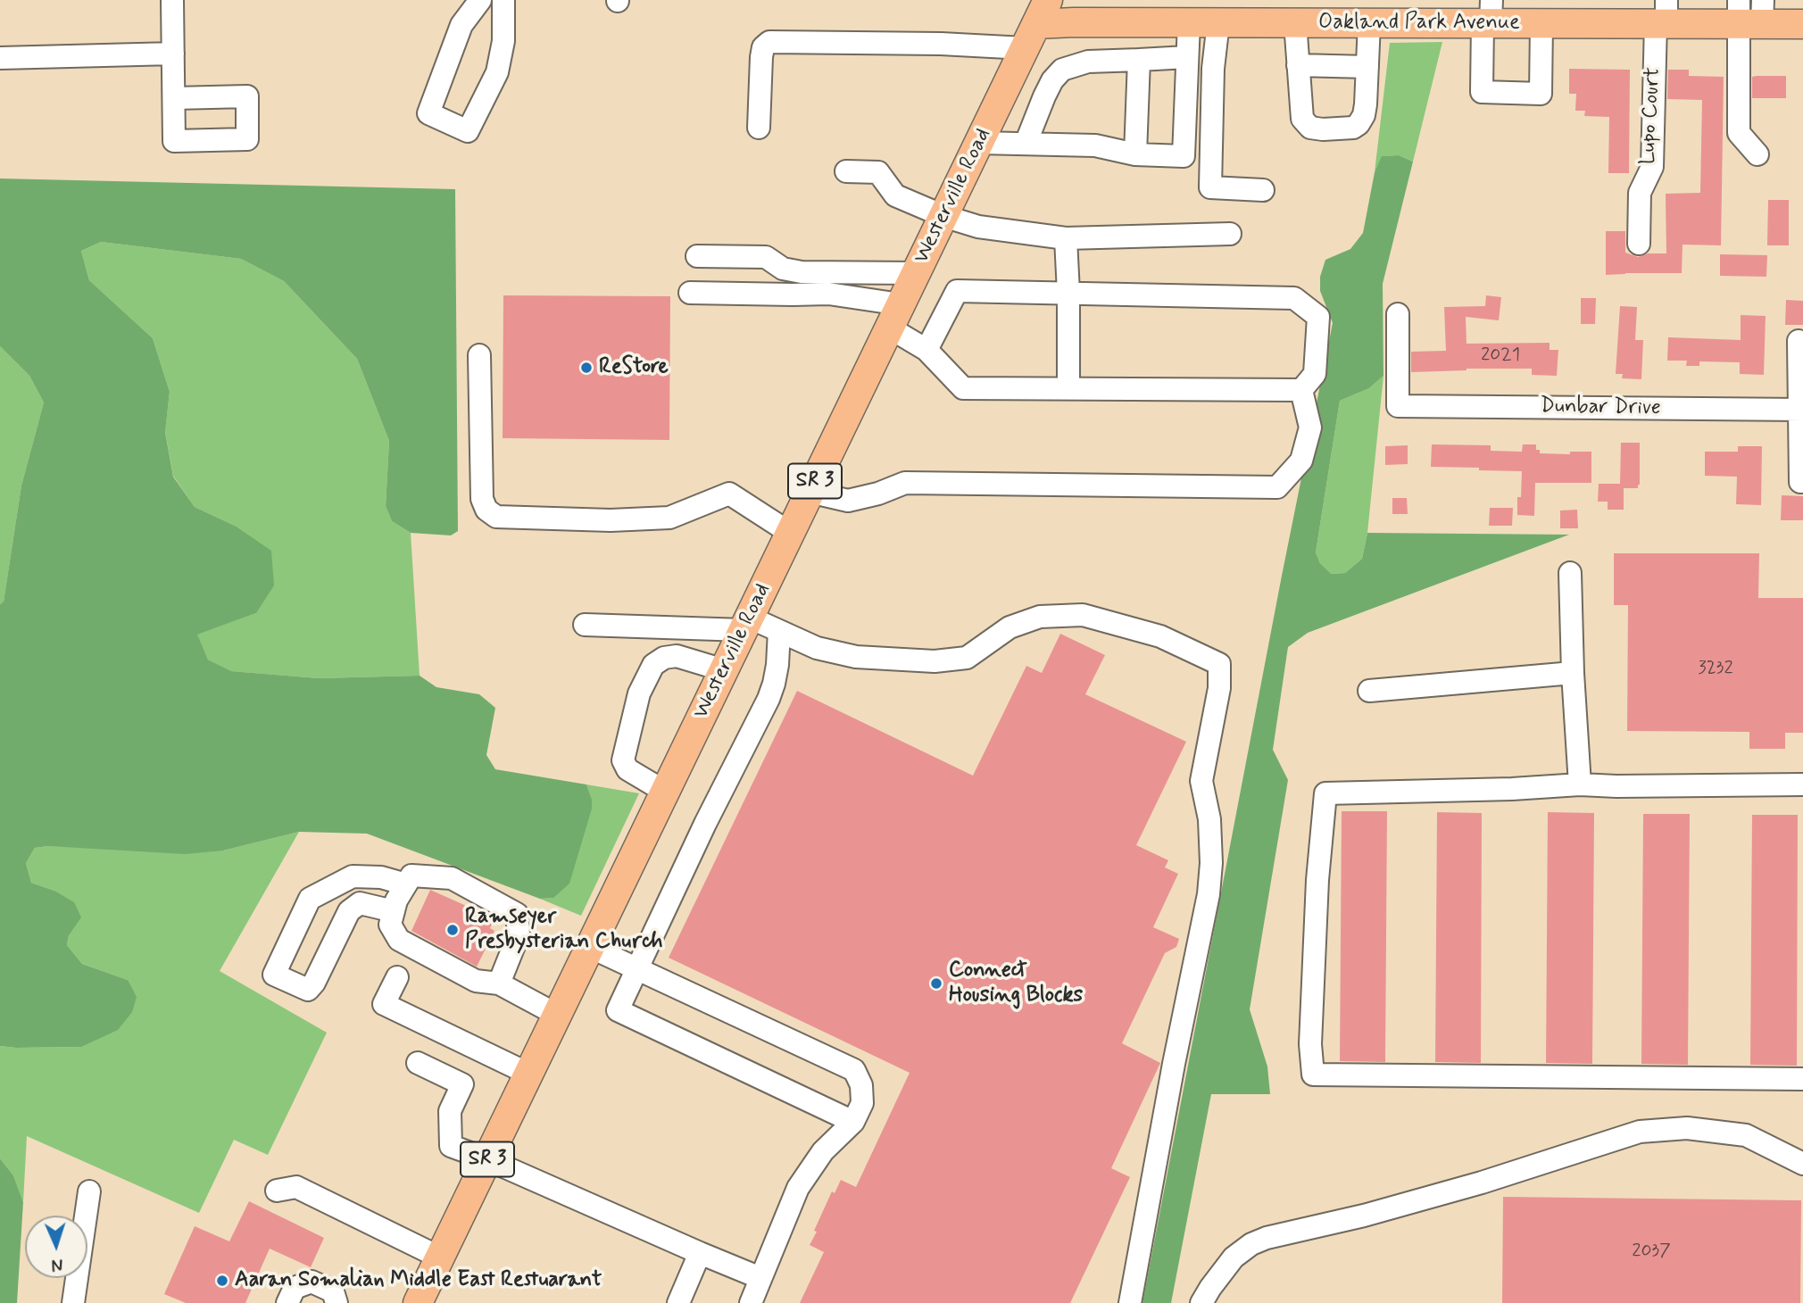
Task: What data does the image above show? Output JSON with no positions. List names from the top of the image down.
{
  "streets": {
    "main road": ["Oakland Park Avenue", "Westerville Road", "SR 3"],
    "street": ["Lupo Court", "Dunbar Drive"]
  },
  "crossings": [
    ["Oakland Park Avenue", "Lupo Court"],
    ["Oakland Park Avenue", "Westerville Road"]
  ],
  "places": [
    "ReStore",
    "Ramseyer Presbysterian Church",
    "Connect Housing Blocks",
    "Aaran Somalian Middle East Restuarant"
  ],
  "house_numbers": ["2021", "3232", "2037"],
  "north": "bottom"
}
